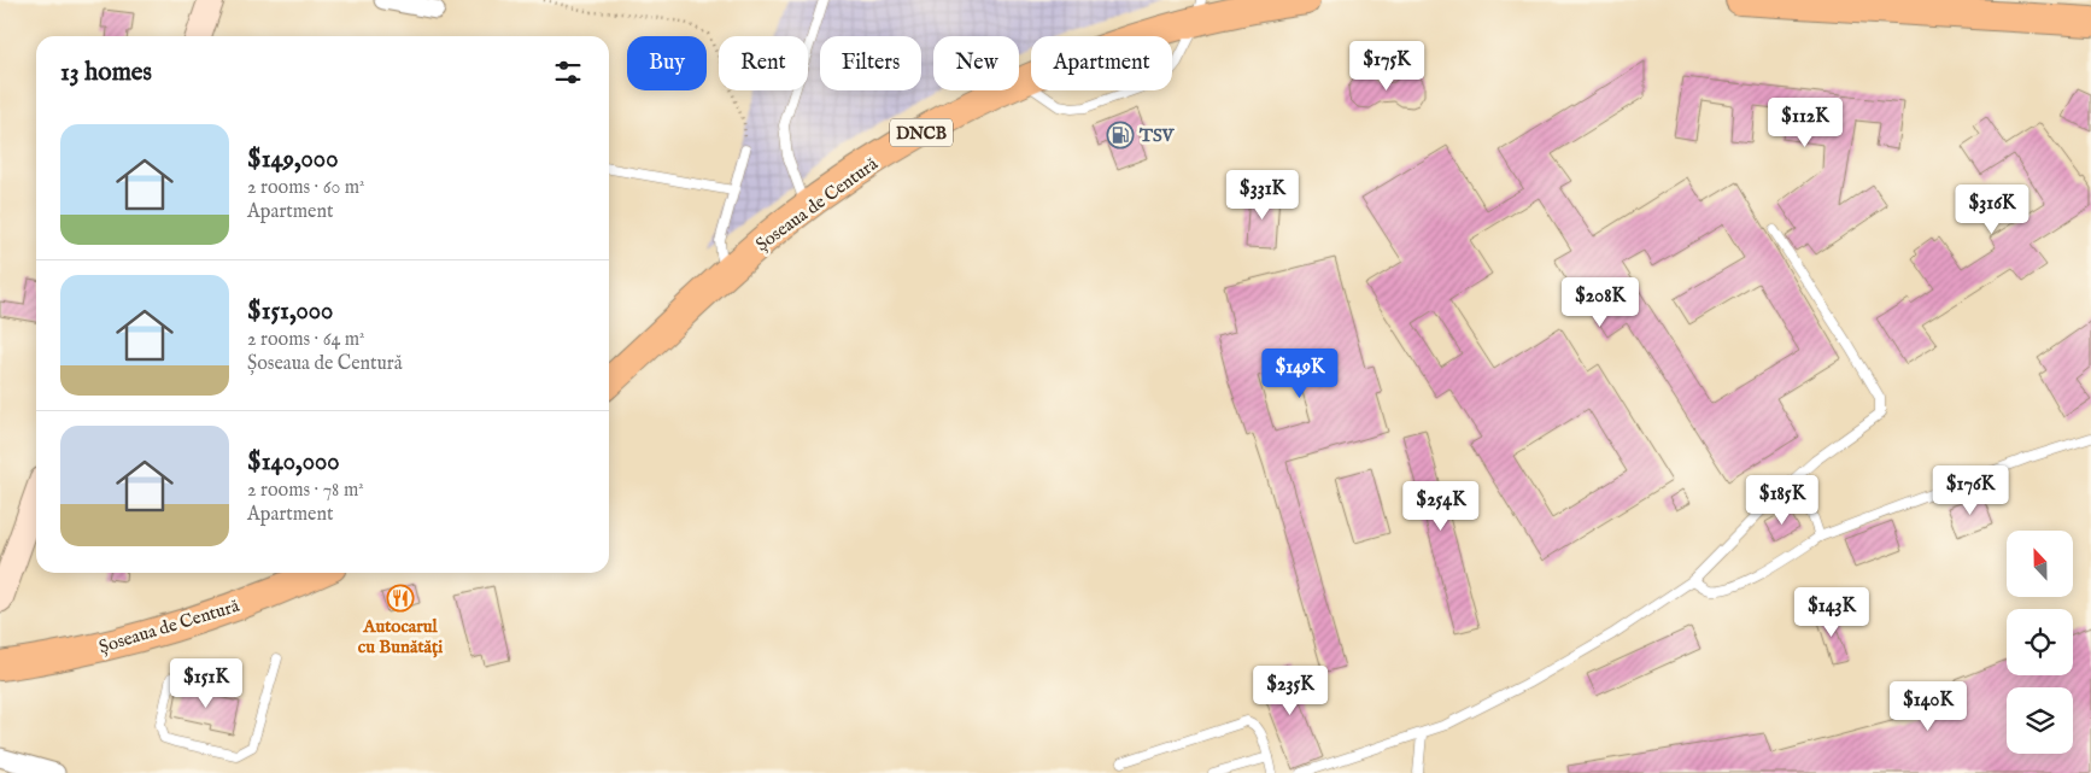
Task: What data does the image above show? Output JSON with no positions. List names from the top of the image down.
{
  "streets": {
    "main road": ["DNCB", "Șoseaua de Centură"]
  },
  "places": {
    "fuel station": ["TSV"],
    "restaurant": ["Autocarul cu Bunătăți"]
  },
  "north": "top",
  "page": {
    "chip": [
      "Buy",
      "Rent",
      "Filters",
      "New",
      "Apartment"
    ],
    "heading": "13 homes",
    "price": [
      "$175K",
      "$112K",
      "$331K",
      "$316K",
      "$208K",
      "$149K",
      "$176K",
      "$185K",
      "$254K",
      "$143K",
      "$151K",
      "$235K",
      "$140K"
    ],
    "list": [
      {
        "name": "$149,000",
        "note": "2 rooms · 60 m² · Apartment"
      },
      {
        "name": "$151,000",
        "note": "2 rooms · 64 m² · Șoseaua de Centură"
      },
      {
        "name": "$140,000",
        "note": "2 rooms · 78 m² · Apartment"
      }
    ]
  }
}
